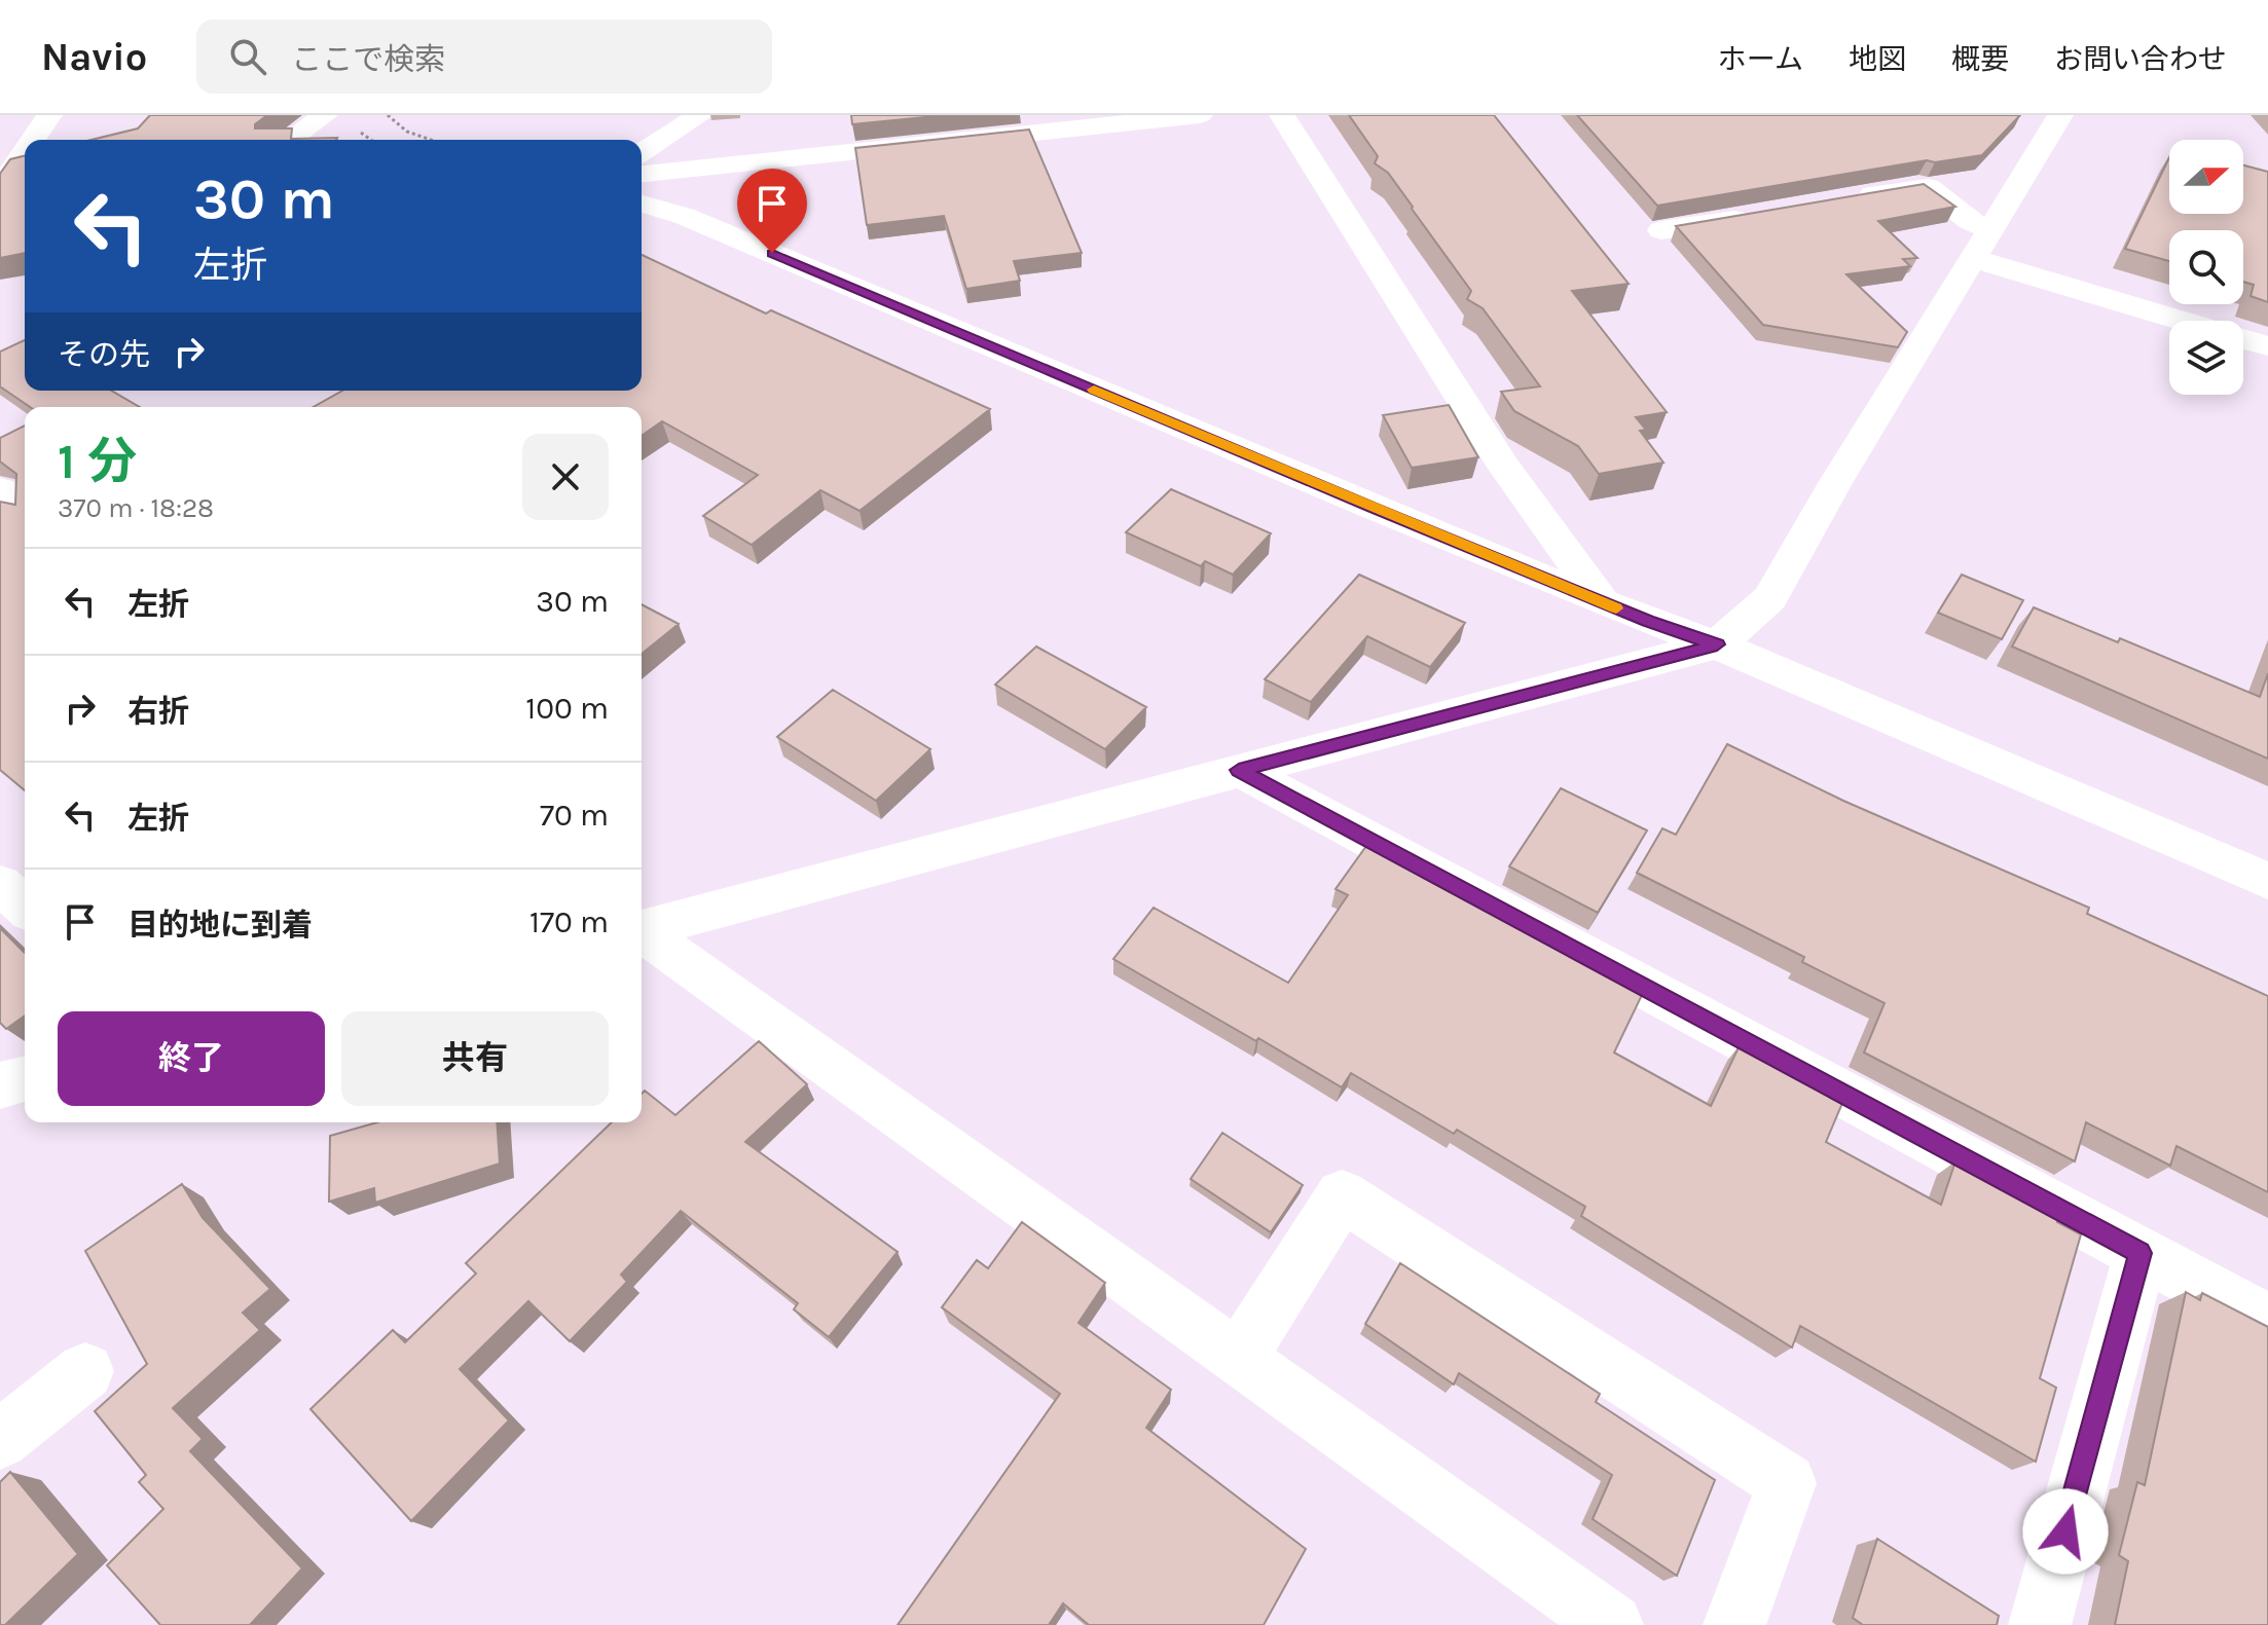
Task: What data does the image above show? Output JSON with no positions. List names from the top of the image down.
{
  "north": "right",
  "page": {
    "header": "Navio",
    "search": "ここで検索",
    "nav": [
      "ホーム",
      "地図",
      "概要",
      "お問い合わせ"
    ],
    "turn": ["30 m", "左折"],
    "then": "その先",
    "heading": ["1 分", "370 m · 18:28"],
    "list": [
      {
        "name": "左折",
        "value": "30 m"
      },
      {
        "name": "右折",
        "value": "100 m"
      },
      {
        "name": "左折",
        "value": "70 m"
      },
      {
        "name": "目的地に到着",
        "value": "170 m"
      }
    ],
    "buttons": ["終了", "共有"]
  }
}
